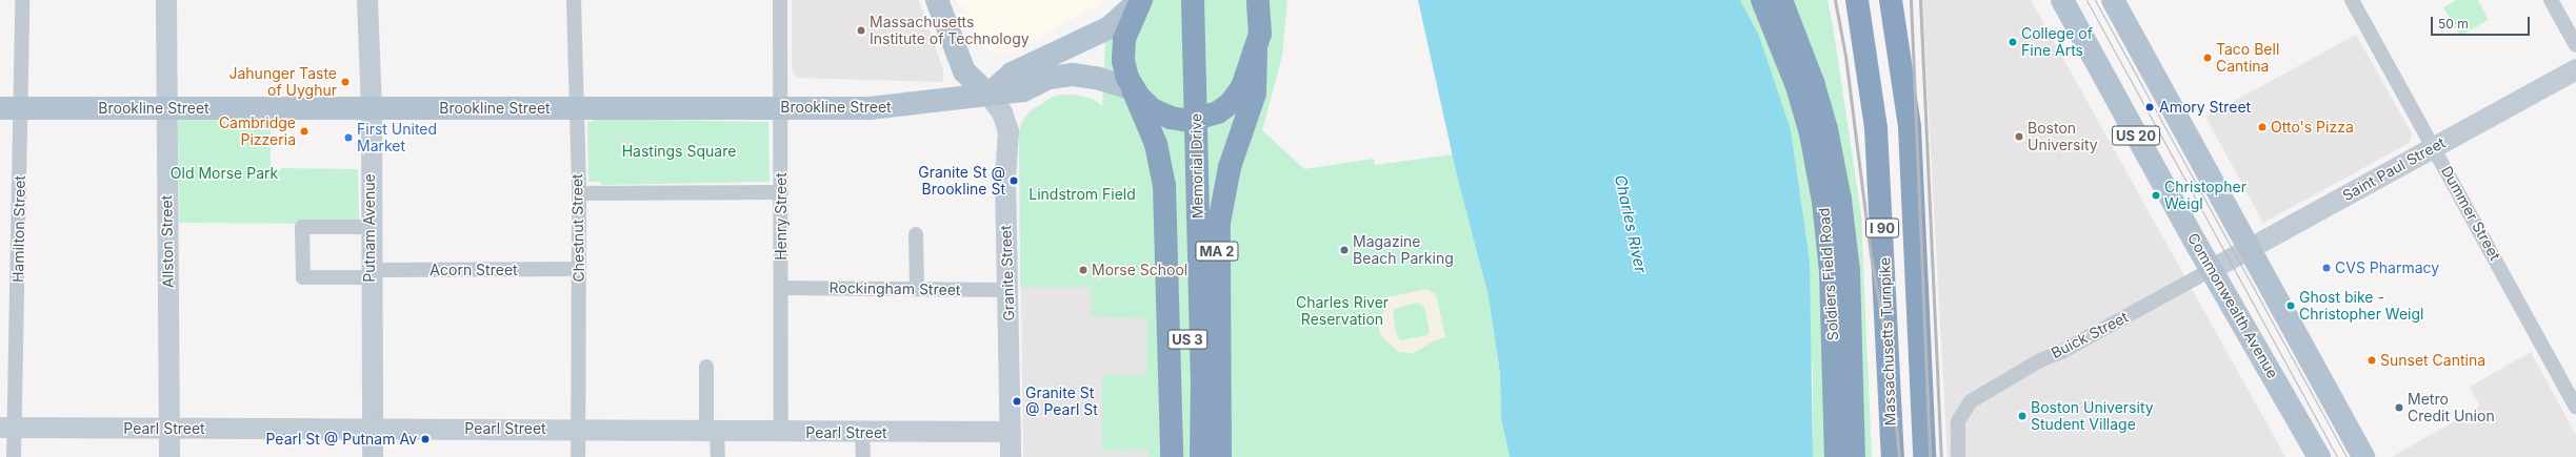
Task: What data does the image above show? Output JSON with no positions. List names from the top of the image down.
{
  "streets": {
    "highway": [
      "Memorial Drive",
      "I 90",
      "MA 2",
      "Soldiers Field Road",
      "US 3",
      "Massachusetts Turnpike"
    ],
    "main road": ["Brookline Street", "US 20", "Commonwealth Avenue"],
    "street": [
      "Saint Paul Street",
      "Dummer Street",
      "Henry Street",
      "Putnam Avenue",
      "Chestnut Street",
      "Hamilton Street",
      "Allston Street",
      "Acorn Street",
      "Granite Street",
      "Rockingham Street",
      "Buick Street",
      "Pearl Street"
    ]
  },
  "crossings": [
    ["Brookline Street", "Henry Street"],
    ["Brookline Street", "Putnam Avenue"],
    ["Brookline Street", "Chestnut Street"],
    ["Brookline Street", "Hamilton Street"],
    ["Brookline Street", "Allston Street"],
    ["Brookline Street", "Granite Street"],
    ["US 20", "Saint Paul Street"],
    ["Saint Paul Street", "Dummer Street"],
    ["Saint Paul Street", "Commonwealth Avenue"],
    ["Saint Paul Street", "Buick Street"],
    ["Henry Street", "Rockingham Street"],
    ["Henry Street", "Pearl Street"],
    ["Putnam Avenue", "Acorn Street"],
    ["Putnam Avenue", "Pearl Street"],
    ["Chestnut Street", "Acorn Street"],
    ["Chestnut Street", "Pearl Street"],
    ["Hamilton Street", "Pearl Street"],
    ["Allston Street", "Pearl Street"],
    ["Granite Street", "Rockingham Street"],
    ["Granite Street", "Pearl Street"],
    ["Commonwealth Avenue", "Buick Street"]
  ],
  "water": ["Charles River"],
  "parks": [
    "Hastings Square",
    "Old Morse Park",
    "Lindstrom Field",
    "Charles River Reservation"
  ],
  "places": [
    "Massachusetts Institute of Technology",
    "College of Fine Arts",
    "Taco Bell Cantina",
    "Jahunger Taste of Uyghur",
    "Amory Street",
    "Otto's Pizza",
    "Cambridge Pizzeria",
    "Boston University",
    "First United Market",
    "Granite St @ Brookline St",
    "Christopher Weigl",
    "Magazine Beach Parking",
    "CVS Pharmacy",
    "Morse School",
    "Ghost bike - Christopher Weigl",
    "Sunset Cantina",
    "Granite St @ Pearl St",
    "Metro Credit Union",
    "Boston University Student Village",
    "Pearl St @ Putnam Av"
  ],
  "scale_bar": "50 m"
}
